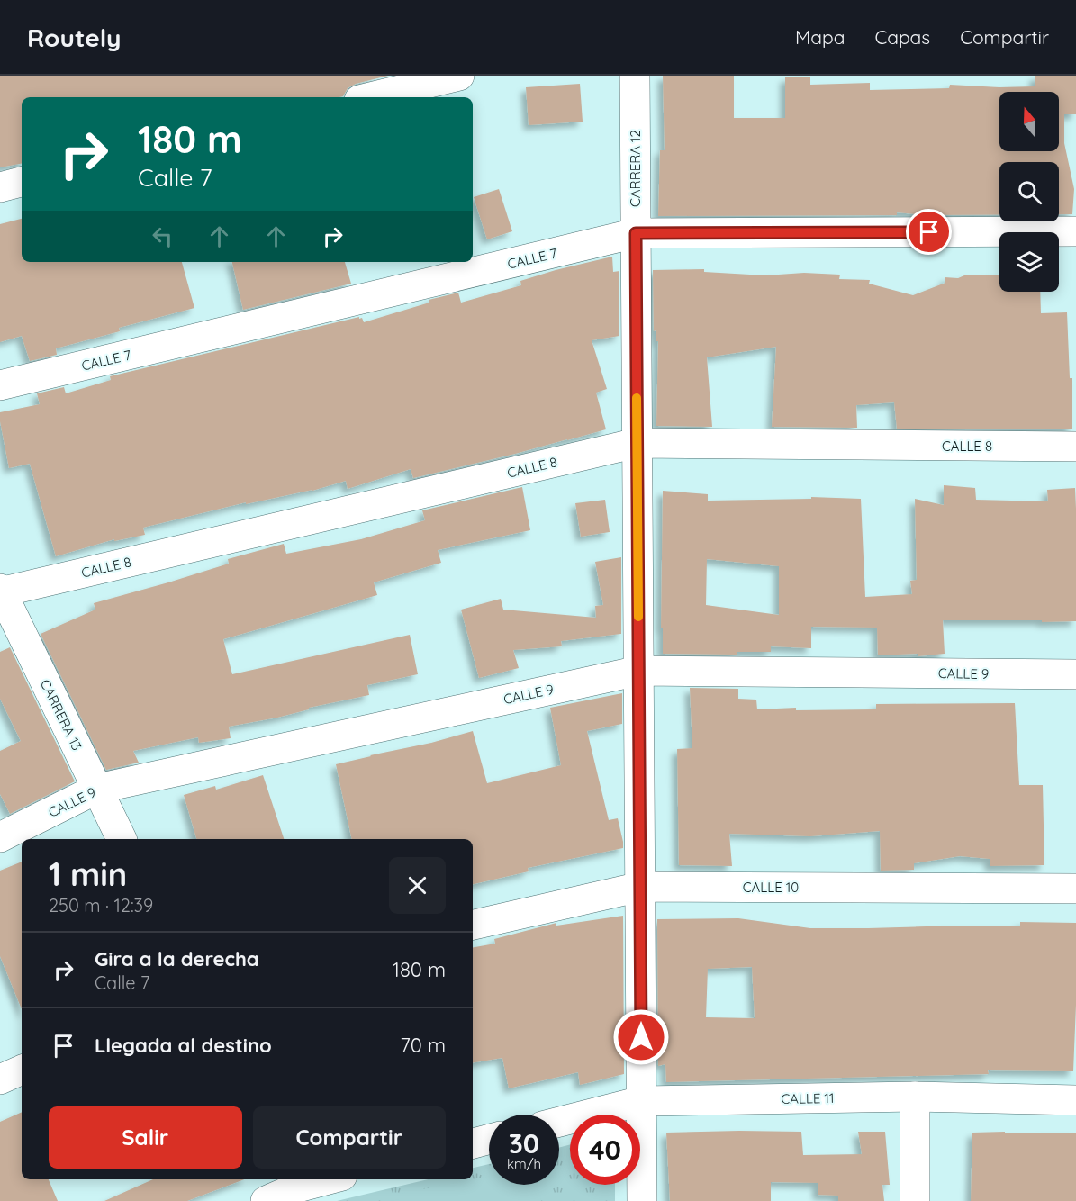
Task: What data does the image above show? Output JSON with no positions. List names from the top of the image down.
{
  "streets": {
    "street": [
      "CARRERA 12",
      "CALLE 7",
      "CALLE 8",
      "CALLE 9",
      "CARRERA 13",
      "CALLE 10",
      "CALLE 11"
    ]
  },
  "crossings": [
    ["CARRERA 12", "CALLE 7"],
    ["CARRERA 12", "CALLE 8"],
    ["CARRERA 12", "CALLE 9"],
    ["CARRERA 12", "CALLE 10"],
    ["CARRERA 12", "CALLE 11"],
    ["CALLE 8", "CARRERA 13"],
    ["CALLE 9", "CARRERA 13"]
  ],
  "north": "top",
  "page": {
    "header": "Routely",
    "nav": ["Mapa", "Capas", "Compartir"],
    "turn": ["180 m", "Calle 7"],
    "heading": ["1 min", "250 m · 12:39"],
    "list": [
      {
        "name": "Gira a la derecha",
        "note": "Calle 7",
        "value": "180 m"
      },
      {
        "name": "Llegada al destino",
        "value": "70 m"
      }
    ],
    "buttons": ["Salir", "Compartir"],
    "speed": "30 km/h",
    "limit": "40"
  }
}
